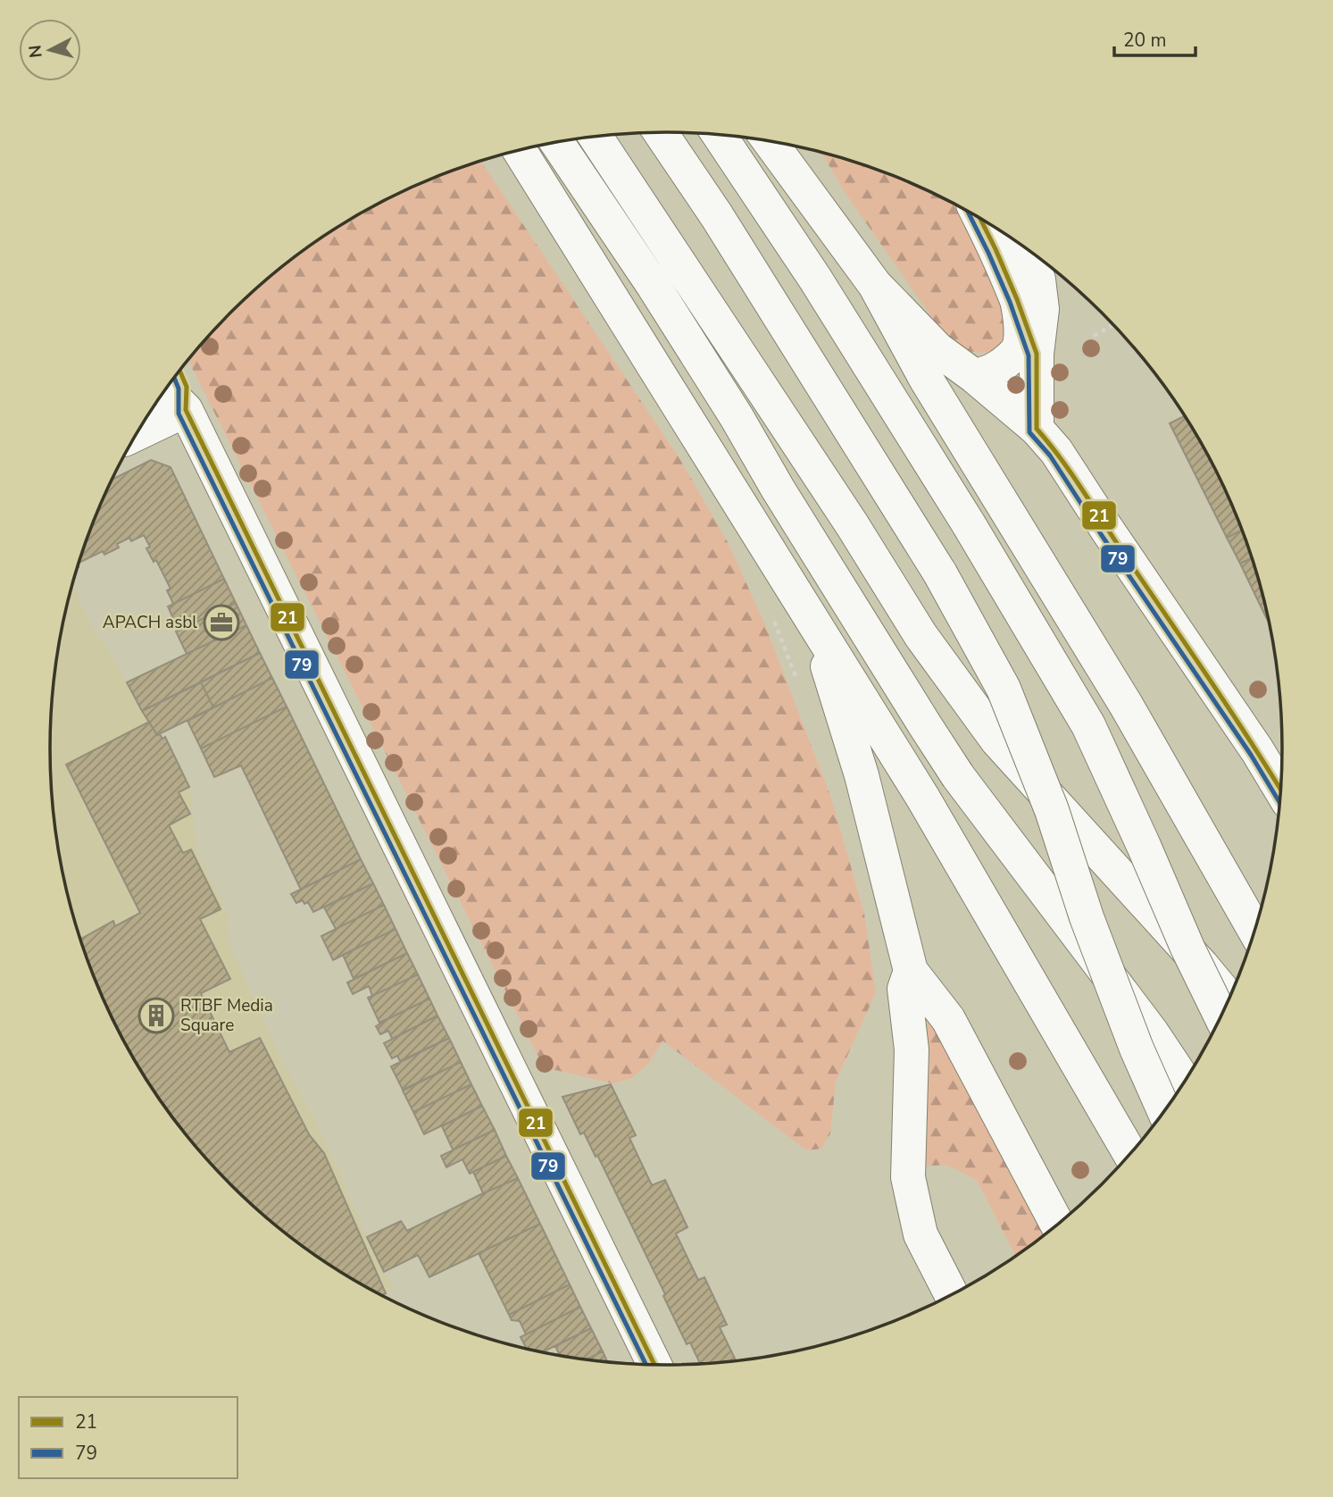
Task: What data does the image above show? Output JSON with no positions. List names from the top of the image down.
{
  "places": {
    "office": ["APACH asbl"],
    "building": ["RTBF Media Square"]
  },
  "lines": ["transit line 79", "transit line 21"],
  "legend": ["21", "79"],
  "scale_bar": "20 m",
  "north": "left"
}
